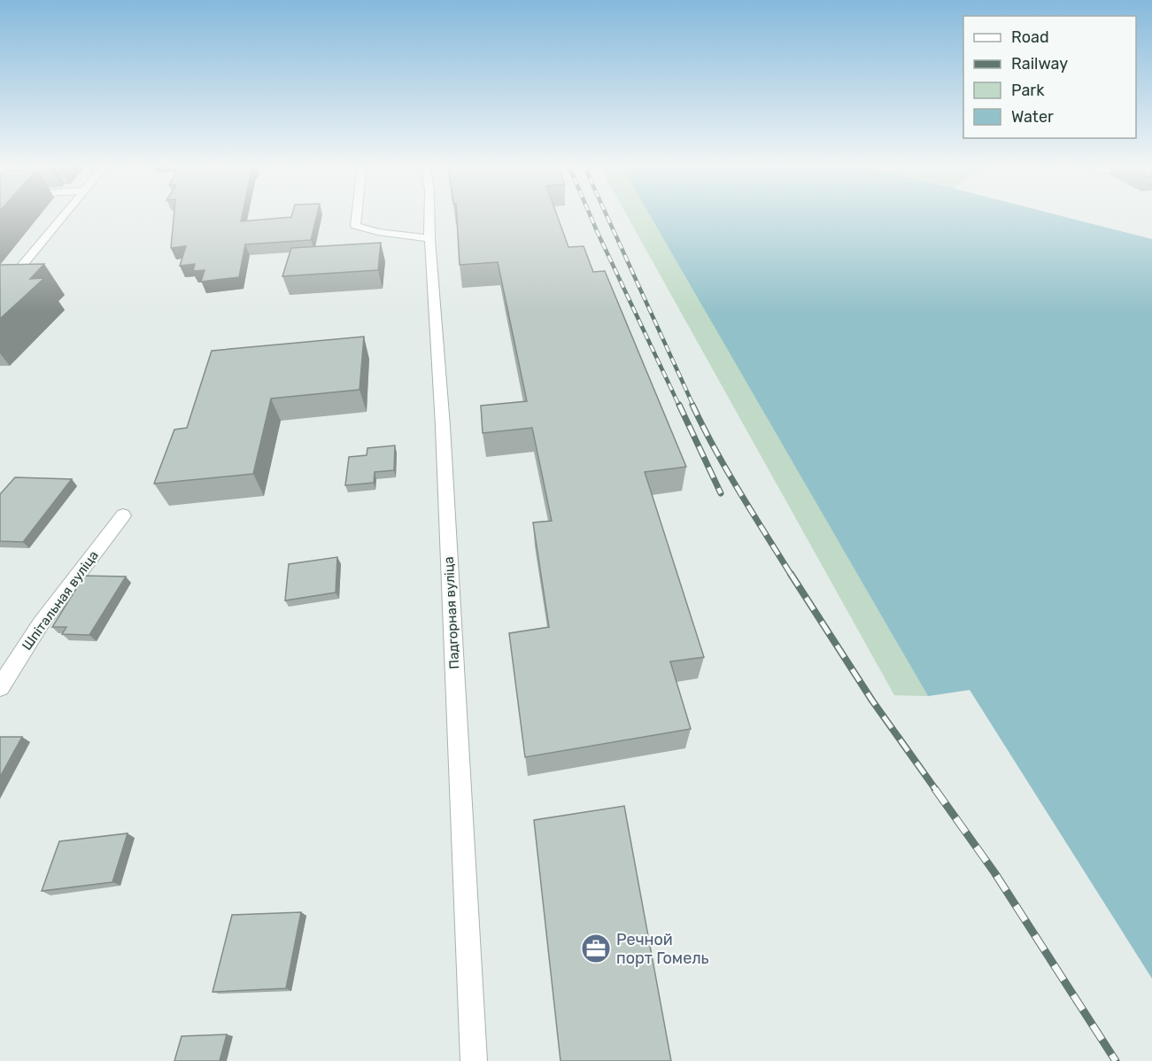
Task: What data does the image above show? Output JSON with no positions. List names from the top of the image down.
{
  "streets": {
    "street": ["Шпітальная вуліца", "Падгорная вуліца"]
  },
  "places": {
    "office": ["Речной порт Гомель"]
  },
  "legend": [
    "Road",
    "Railway",
    "Park",
    "Water"
  ]
}
